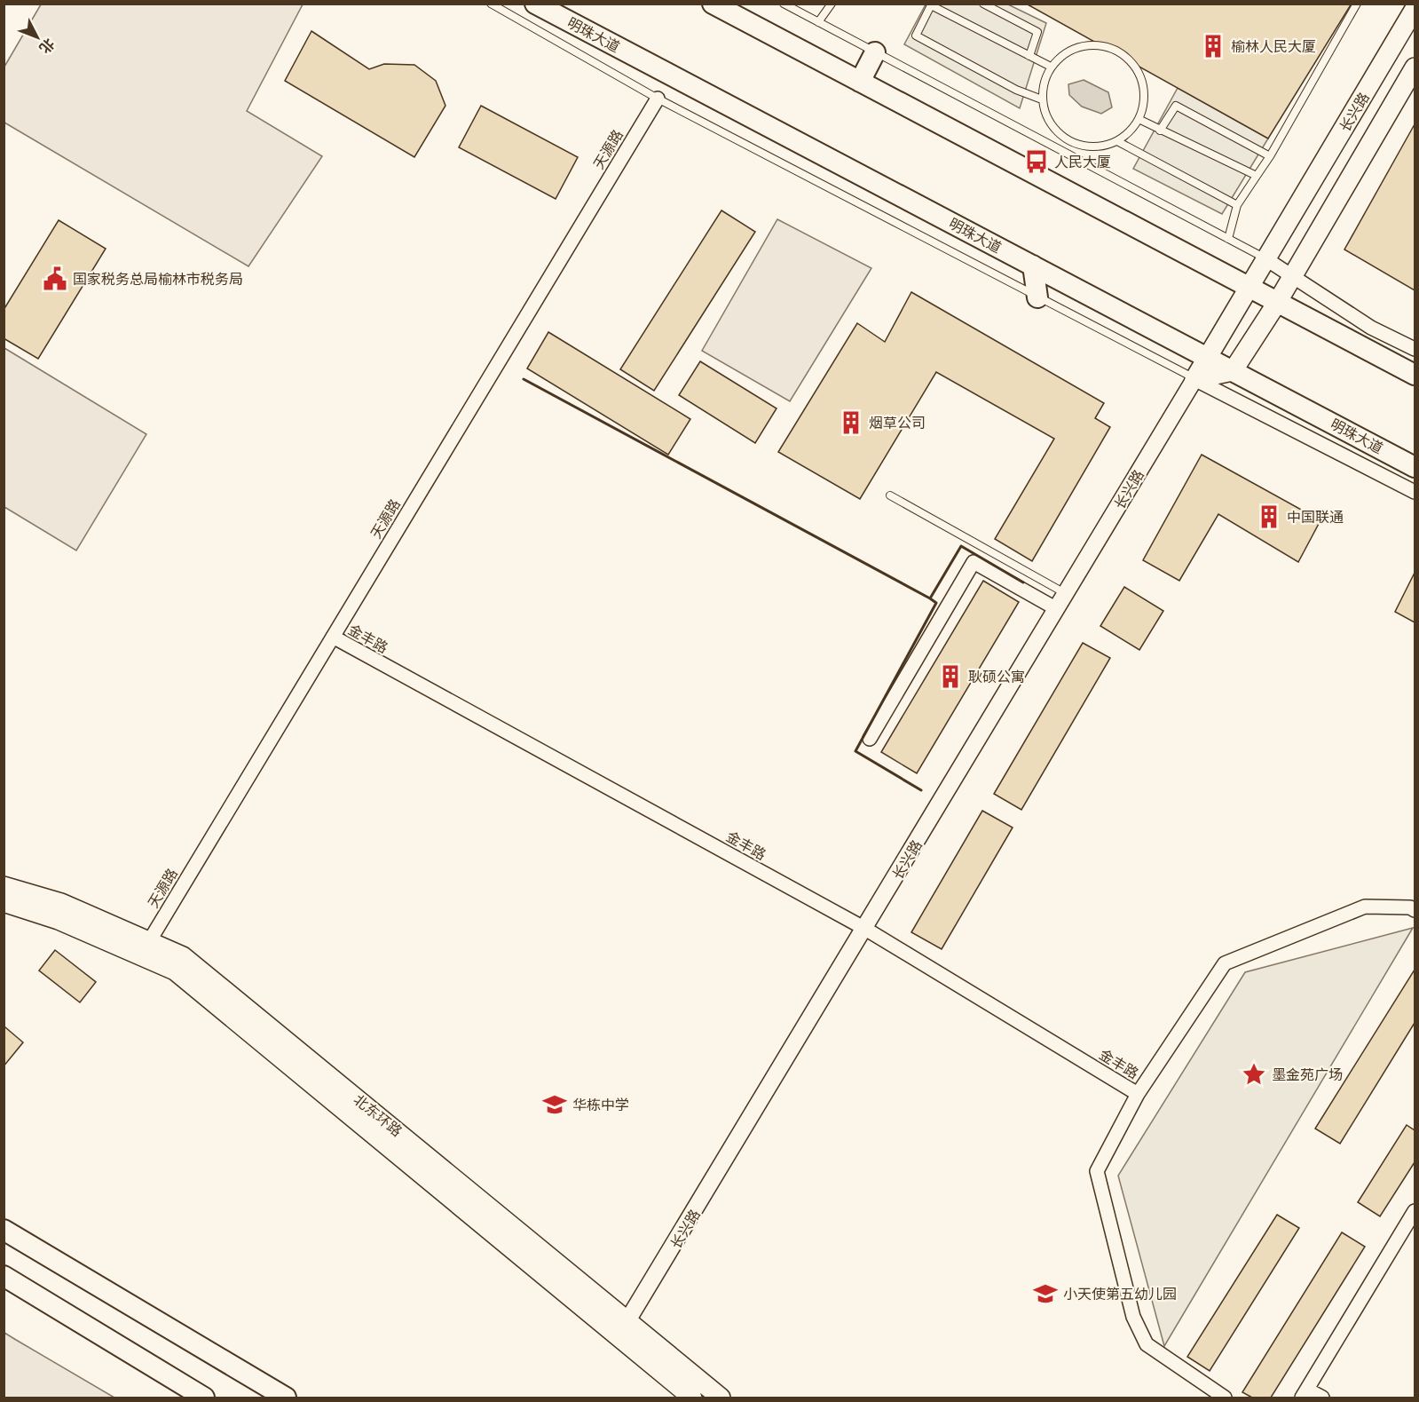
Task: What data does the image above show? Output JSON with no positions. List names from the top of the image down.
{
  "streets": {
    "main road": ["明珠大道", "长兴路", "北东环路"],
    "street": ["天源路", "金丰路"]
  },
  "crossings": [
    ["明珠大道", "长兴路"],
    ["长兴路", "金丰路"],
    ["长兴路", "北东环路"],
    ["天源路", "金丰路"],
    ["天源路", "北东环路"]
  ],
  "places": {
    "building": [
      "榆林人民大厦",
      "烟草公司",
      "中国联通",
      "耿硕公寓"
    ],
    "bus stop": ["人民大厦"],
    "public building": ["国家税务总局榆林市税务局"],
    "place": ["墨金苑广场"],
    "school or university": ["华栋中学", "小天使第五幼儿园"]
  },
  "north": "bottom right"
}
